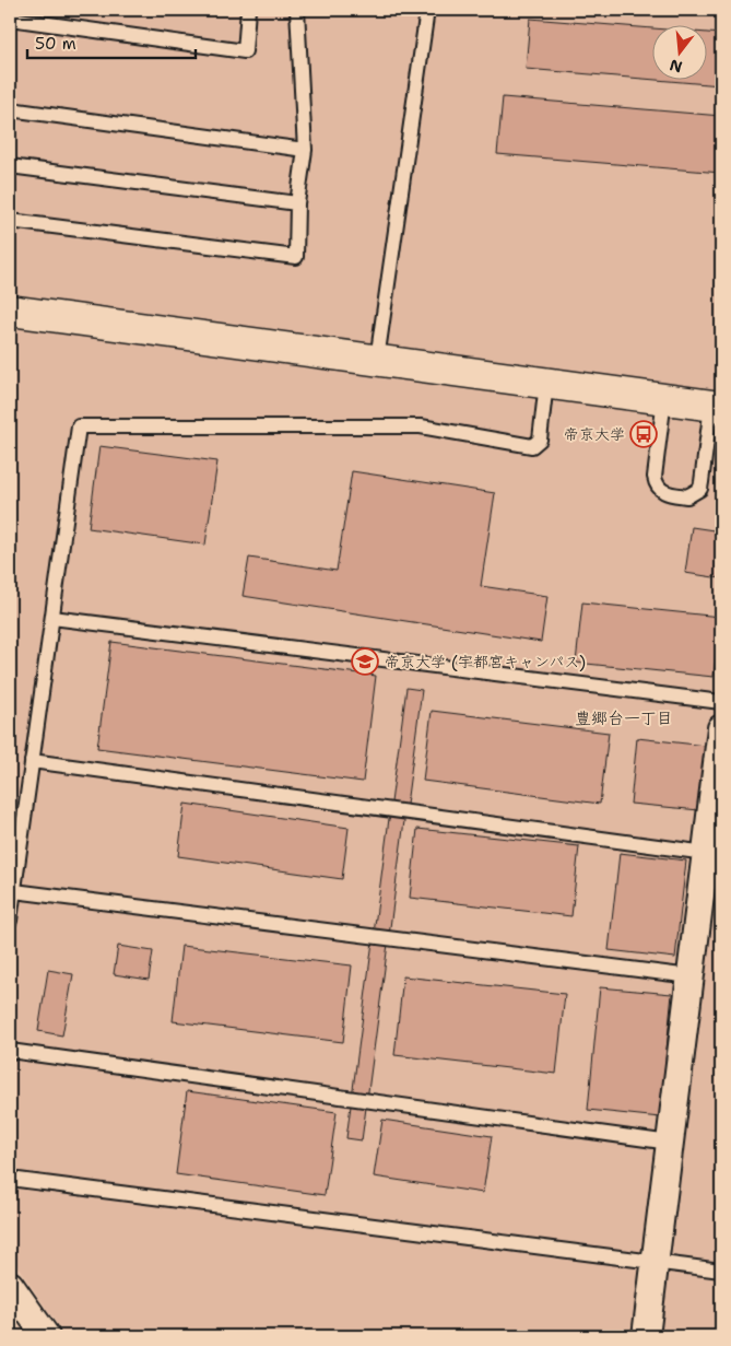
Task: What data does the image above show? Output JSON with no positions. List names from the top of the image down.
{
  "districts": ["豊郷台一丁目"],
  "places": {
    "bus stop": ["帝京大学"],
    "school or university": ["帝京大学 (宇都宮キャンパス)"]
  },
  "scale_bar": "50 m",
  "north": "bottom"
}
